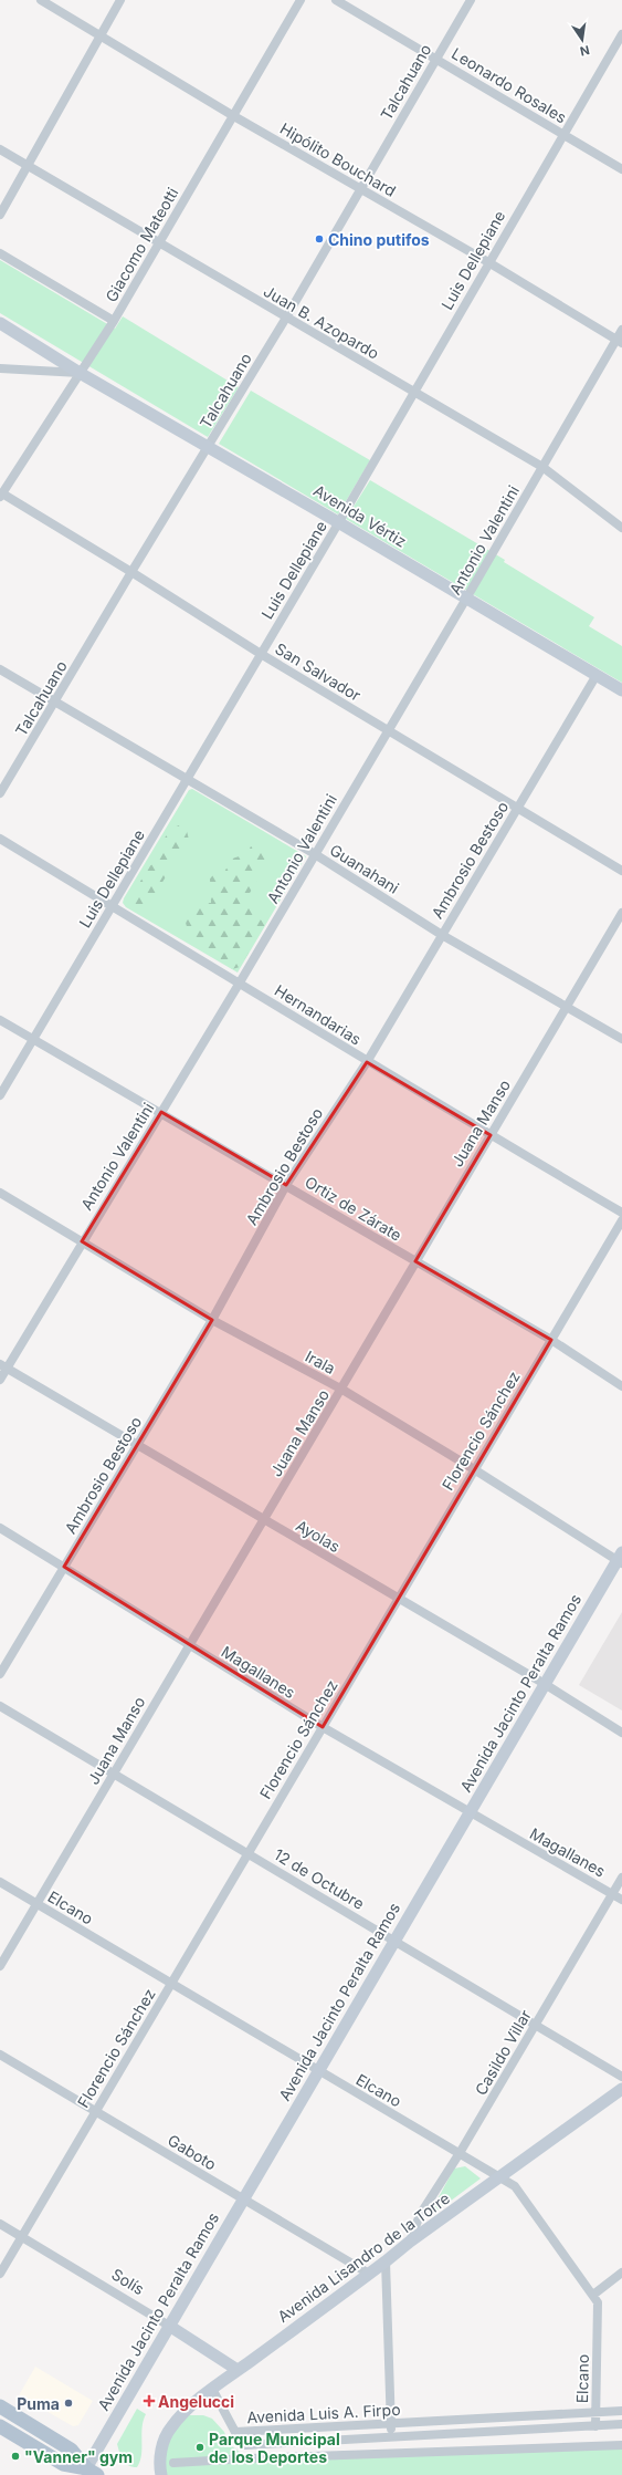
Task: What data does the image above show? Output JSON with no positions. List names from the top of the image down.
{
  "streets": {
    "street": [
      "Talcahuano",
      "Leonardo Rosales",
      "Hipólito Bouchard",
      "Giacomo Mateotti",
      "Luis Dellepiane",
      "Juan B. Azopardo",
      "Avenida Vértiz",
      "Antonio Valentini",
      "San Salvador",
      "Ambrosio Bestoso",
      "Guanahani",
      "Hernandarias",
      "Juana Manso",
      "Ortiz de Zárate",
      "Irala",
      "Florencio Sánchez",
      "Ayolas",
      "Magallanes",
      "Avenida Jacinto Peralta Ramos",
      "12 de Octubre",
      "Elcano",
      "Casildo Villar",
      "Gaboto",
      "Avenida Lisandro de la Torre",
      "Solís",
      "Avenida Luis A. Firpo"
    ]
  },
  "crossings": [
    ["Talcahuano", "Leonardo Rosales"],
    ["Talcahuano", "Hipólito Bouchard"],
    ["Talcahuano", "Juan B. Azopardo"],
    ["Talcahuano", "Avenida Vértiz"],
    ["Talcahuano", "San Salvador"],
    ["Talcahuano", "Guanahani"],
    ["Leonardo Rosales", "Luis Dellepiane"],
    ["Hipólito Bouchard", "Giacomo Mateotti"],
    ["Hipólito Bouchard", "Luis Dellepiane"],
    ["Hipólito Bouchard", "Antonio Valentini"],
    ["Giacomo Mateotti", "Juan B. Azopardo"],
    ["Giacomo Mateotti", "Avenida Vértiz"],
    ["Giacomo Mateotti", "San Salvador"],
    ["Luis Dellepiane", "Juan B. Azopardo"],
    ["Luis Dellepiane", "Avenida Vértiz"],
    ["Luis Dellepiane", "San Salvador"],
    ["Luis Dellepiane", "Guanahani"],
    ["Luis Dellepiane", "Hernandarias"],
    ["Luis Dellepiane", "Ortiz de Zárate"],
    ["Juan B. Azopardo", "Antonio Valentini"],
    ["Avenida Vértiz", "Antonio Valentini"],
    ["Avenida Vértiz", "Ambrosio Bestoso"],
    ["Antonio Valentini", "San Salvador"],
    ["Antonio Valentini", "Guanahani"],
    ["Antonio Valentini", "Hernandarias"],
    ["Antonio Valentini", "Ortiz de Zárate"],
    ["Antonio Valentini", "Irala"],
    ["Antonio Valentini", "Ayolas"],
    ["San Salvador", "Ambrosio Bestoso"],
    ["Ambrosio Bestoso", "Guanahani"],
    ["Ambrosio Bestoso", "Hernandarias"],
    ["Ambrosio Bestoso", "Ortiz de Zárate"],
    ["Ambrosio Bestoso", "Irala"],
    ["Ambrosio Bestoso", "Ayolas"],
    ["Ambrosio Bestoso", "Magallanes"],
    ["Guanahani", "Juana Manso"],
    ["Hernandarias", "Juana Manso"],
    ["Juana Manso", "Ortiz de Zárate"],
    ["Juana Manso", "Irala"],
    ["Juana Manso", "Ayolas"],
    ["Juana Manso", "Magallanes"],
    ["Juana Manso", "12 de Octubre"],
    ["Juana Manso", "Elcano"],
    ["Ortiz de Zárate", "Florencio Sánchez"],
    ["Irala", "Florencio Sánchez"],
    ["Irala", "Avenida Jacinto Peralta Ramos"],
    ["Florencio Sánchez", "Ayolas"],
    ["Florencio Sánchez", "Magallanes"],
    ["Florencio Sánchez", "12 de Octubre"],
    ["Florencio Sánchez", "Elcano"],
    ["Florencio Sánchez", "Gaboto"],
    ["Florencio Sánchez", "Solís"],
    ["Ayolas", "Avenida Jacinto Peralta Ramos"],
    ["Magallanes", "Avenida Jacinto Peralta Ramos"],
    ["Magallanes", "Casildo Villar"],
    ["Avenida Jacinto Peralta Ramos", "12 de Octubre"],
    ["Avenida Jacinto Peralta Ramos", "Elcano"],
    ["Avenida Jacinto Peralta Ramos", "Gaboto"],
    ["Avenida Jacinto Peralta Ramos", "Solís"],
    ["12 de Octubre", "Casildo Villar"],
    ["Elcano", "Casildo Villar"],
    ["Elcano", "Avenida Lisandro de la Torre"],
    ["Elcano", "Avenida Luis A. Firpo"],
    ["Casildo Villar", "Avenida Lisandro de la Torre"],
    ["Gaboto", "Avenida Lisandro de la Torre"],
    ["Avenida Lisandro de la Torre", "Solís"]
  ],
  "places": {
    "other": [
      "Chino putifos",
      "Puma",
      "Parque Municipal de los Deportes",
      "\"Vanner\" gym"
    ],
    "health": ["Angelucci"]
  },
  "north": "bottom"
}
